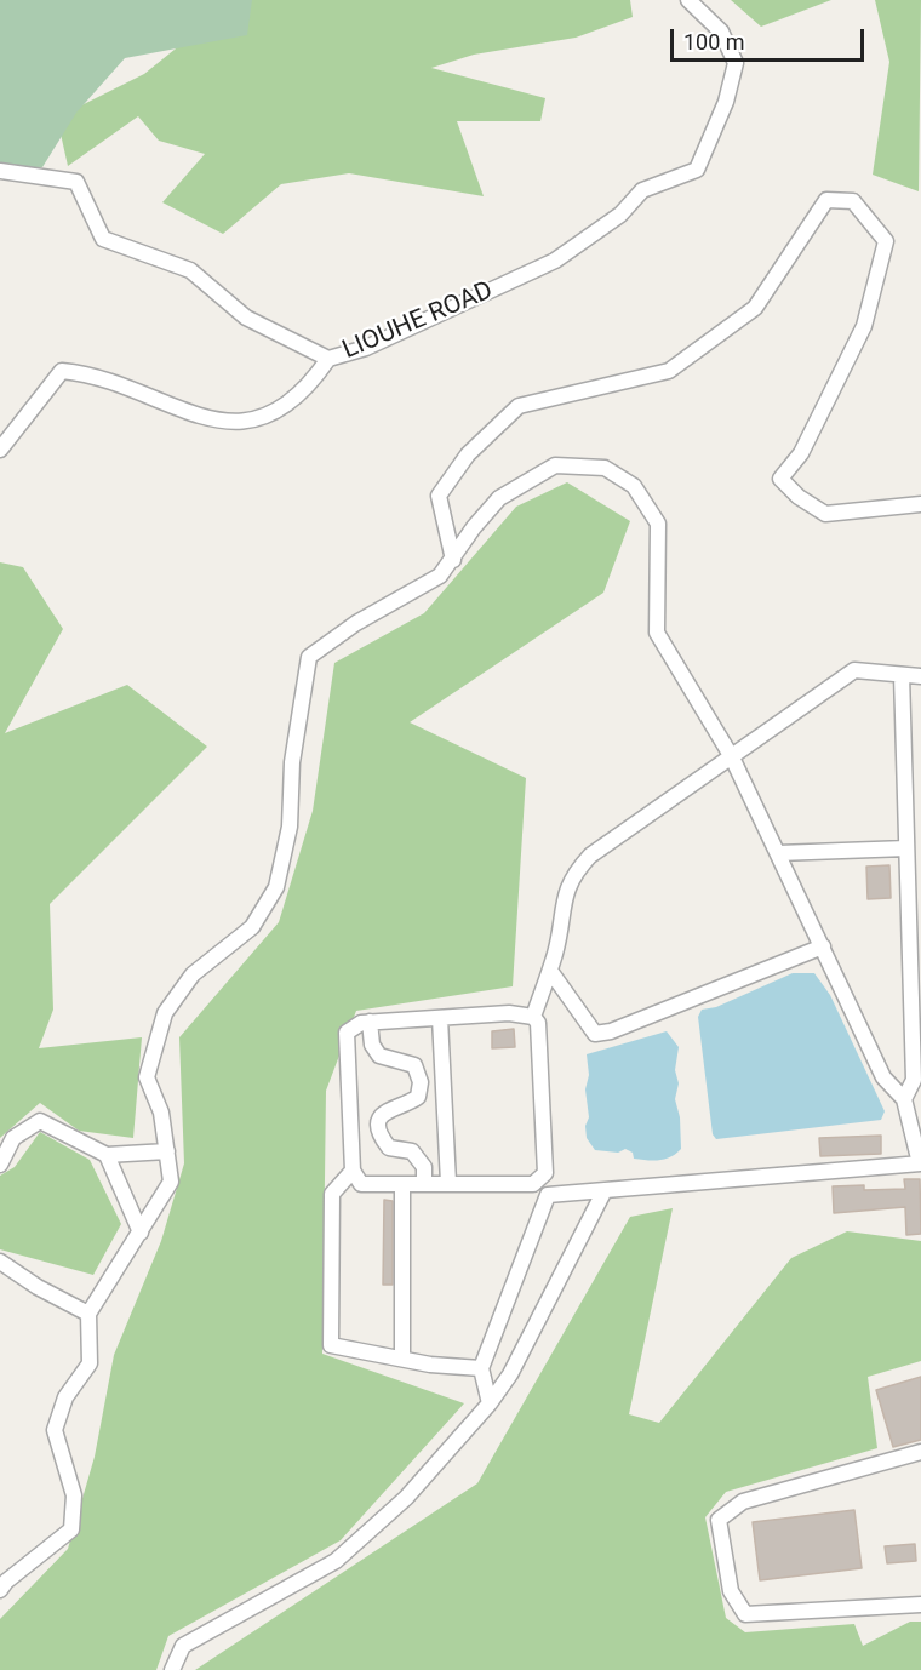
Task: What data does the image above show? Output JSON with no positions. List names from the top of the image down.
{
  "streets": {
    "street": ["LIOUHE ROAD"]
  },
  "scale_bar": "100 m"
}
